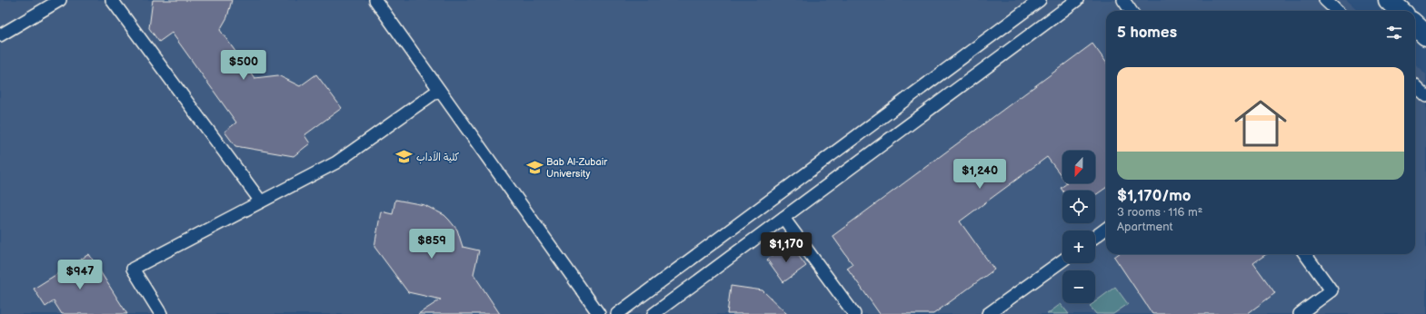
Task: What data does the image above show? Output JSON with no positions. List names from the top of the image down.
{
  "places": {
    "school or university": ["كلية الآداب", "Bab Al-Zubair University"]
  },
  "north": "bottom",
  "page": {
    "heading": "5 homes",
    "price": [
      "$500",
      "$1,240",
      "$859",
      "$1,170",
      "$947"
    ],
    "list": [
      {
        "name": "$1,170/mo",
        "note": "3 rooms · 116 m² · Apartment"
      }
    ],
    "map_buttons": ["+", "−"]
  }
}
